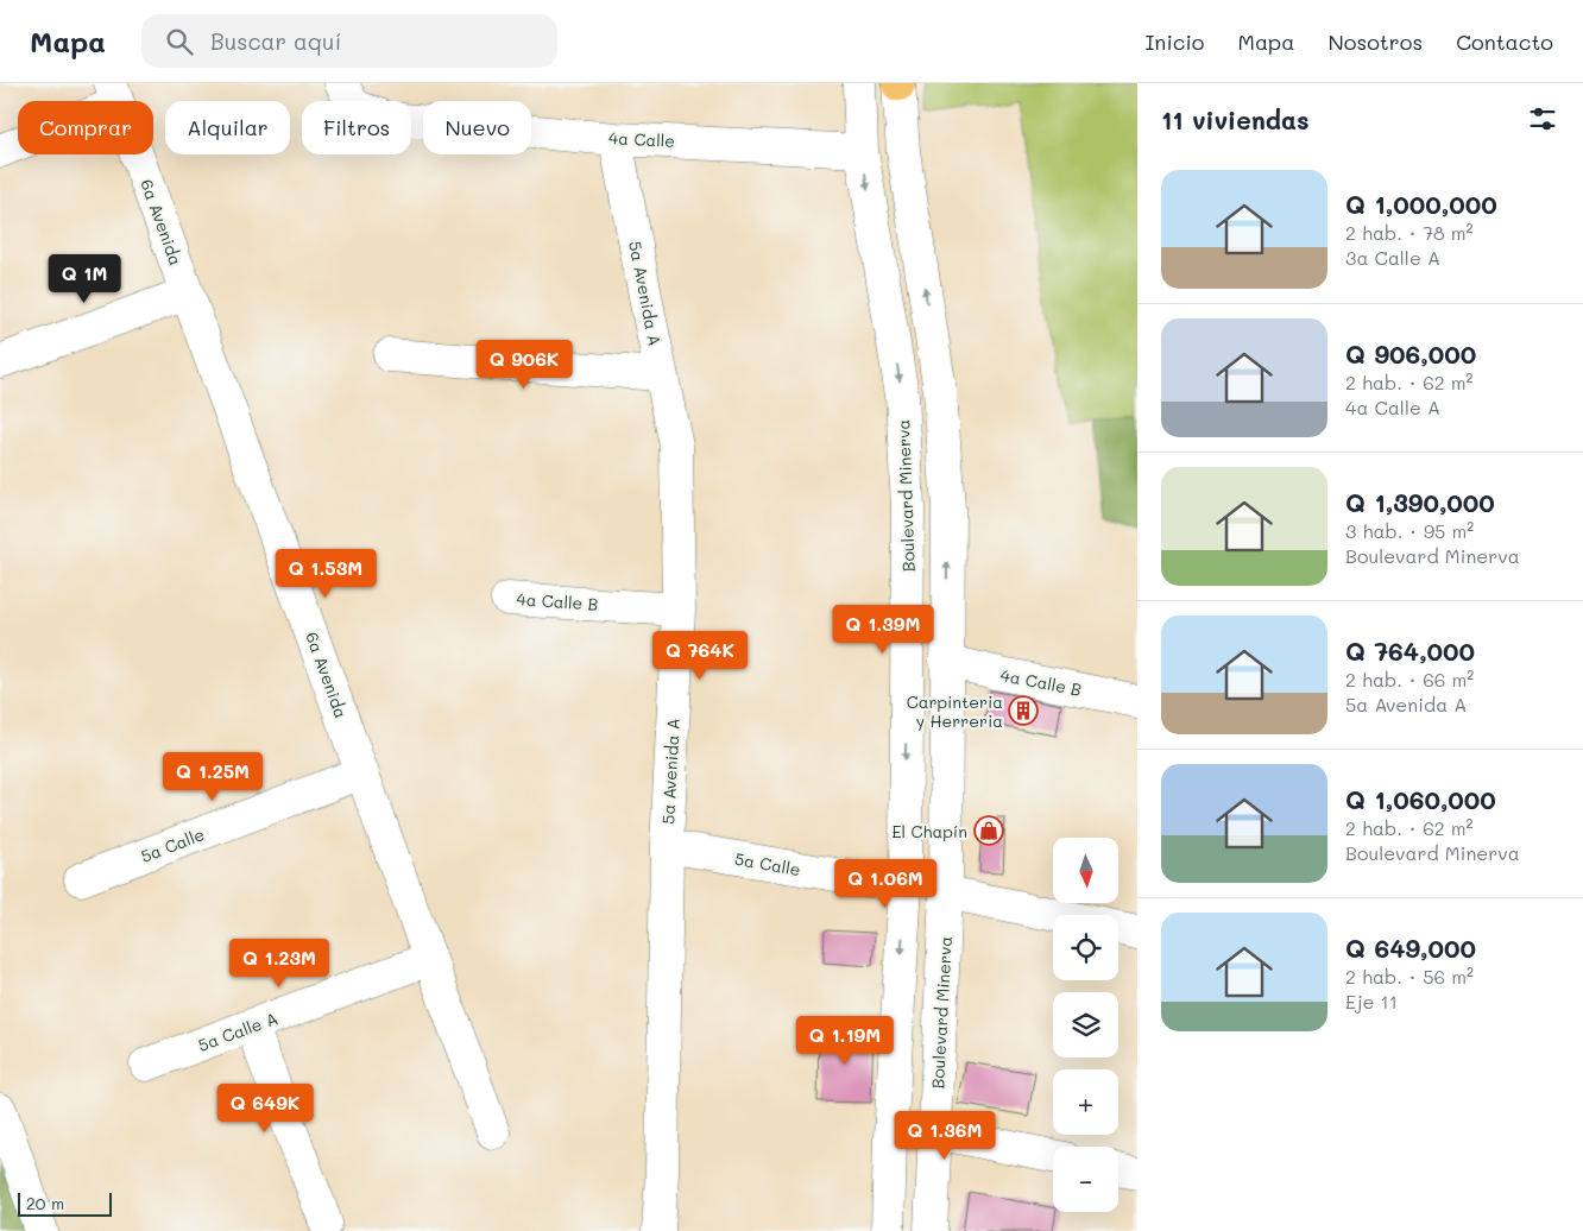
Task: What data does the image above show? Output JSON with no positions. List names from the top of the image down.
{
  "streets": {
    "street": [
      "4a Calle",
      "6a Avenida",
      "5a Avenida A",
      "Boulevard Minerva",
      "4a Calle B",
      "5a Calle",
      "5a Calle A"
    ]
  },
  "crossings": [
    ["4a Calle", "5a Avenida A"],
    ["4a Calle", "Boulevard Minerva"],
    ["6a Avenida", "5a Calle"],
    ["6a Avenida", "5a Calle A"],
    ["5a Avenida A", "4a Calle B"],
    ["5a Avenida A", "5a Calle"],
    ["Boulevard Minerva", "4a Calle B"],
    ["Boulevard Minerva", "5a Calle"]
  ],
  "places": {
    "building": ["Carpinteria y Herreria"],
    "shop": ["El Chapín"]
  },
  "scale_bar": "20 m",
  "north": "bottom",
  "page": {
    "header": "Mapa",
    "search": "Buscar aquí",
    "nav": [
      "Inicio",
      "Mapa",
      "Nosotros",
      "Contacto"
    ],
    "heading": "11 viviendas",
    "chip": [
      "Comprar",
      "Alquilar",
      "Filtros",
      "Nuevo"
    ],
    "list": [
      {
        "name": "Q 1,000,000",
        "note": "2 hab. · 78 m² · 3a Calle A"
      },
      {
        "name": "Q 906,000",
        "note": "2 hab. · 62 m² · 4a Calle A"
      },
      {
        "name": "Q 1,390,000",
        "note": "3 hab. · 95 m² · Boulevard Minerva"
      },
      {
        "name": "Q 764,000",
        "note": "2 hab. · 66 m² · 5a Avenida A"
      },
      {
        "name": "Q 1,060,000",
        "note": "2 hab. · 62 m² · Boulevard Minerva"
      },
      {
        "name": "Q 649,000",
        "note": "2 hab. · 56 m² · Eje 11"
      }
    ],
    "price": [
      "Q 1M",
      "Q 906K",
      "Q 1.53M",
      "Q 1.39M",
      "Q 764K",
      "Q 1.25M",
      "Q 1.06M",
      "Q 1.23M",
      "Q 1.19M",
      "Q 649K",
      "Q 1.36M"
    ],
    "map_buttons": ["+", "−"],
    "scale": "20 m"
  }
}
